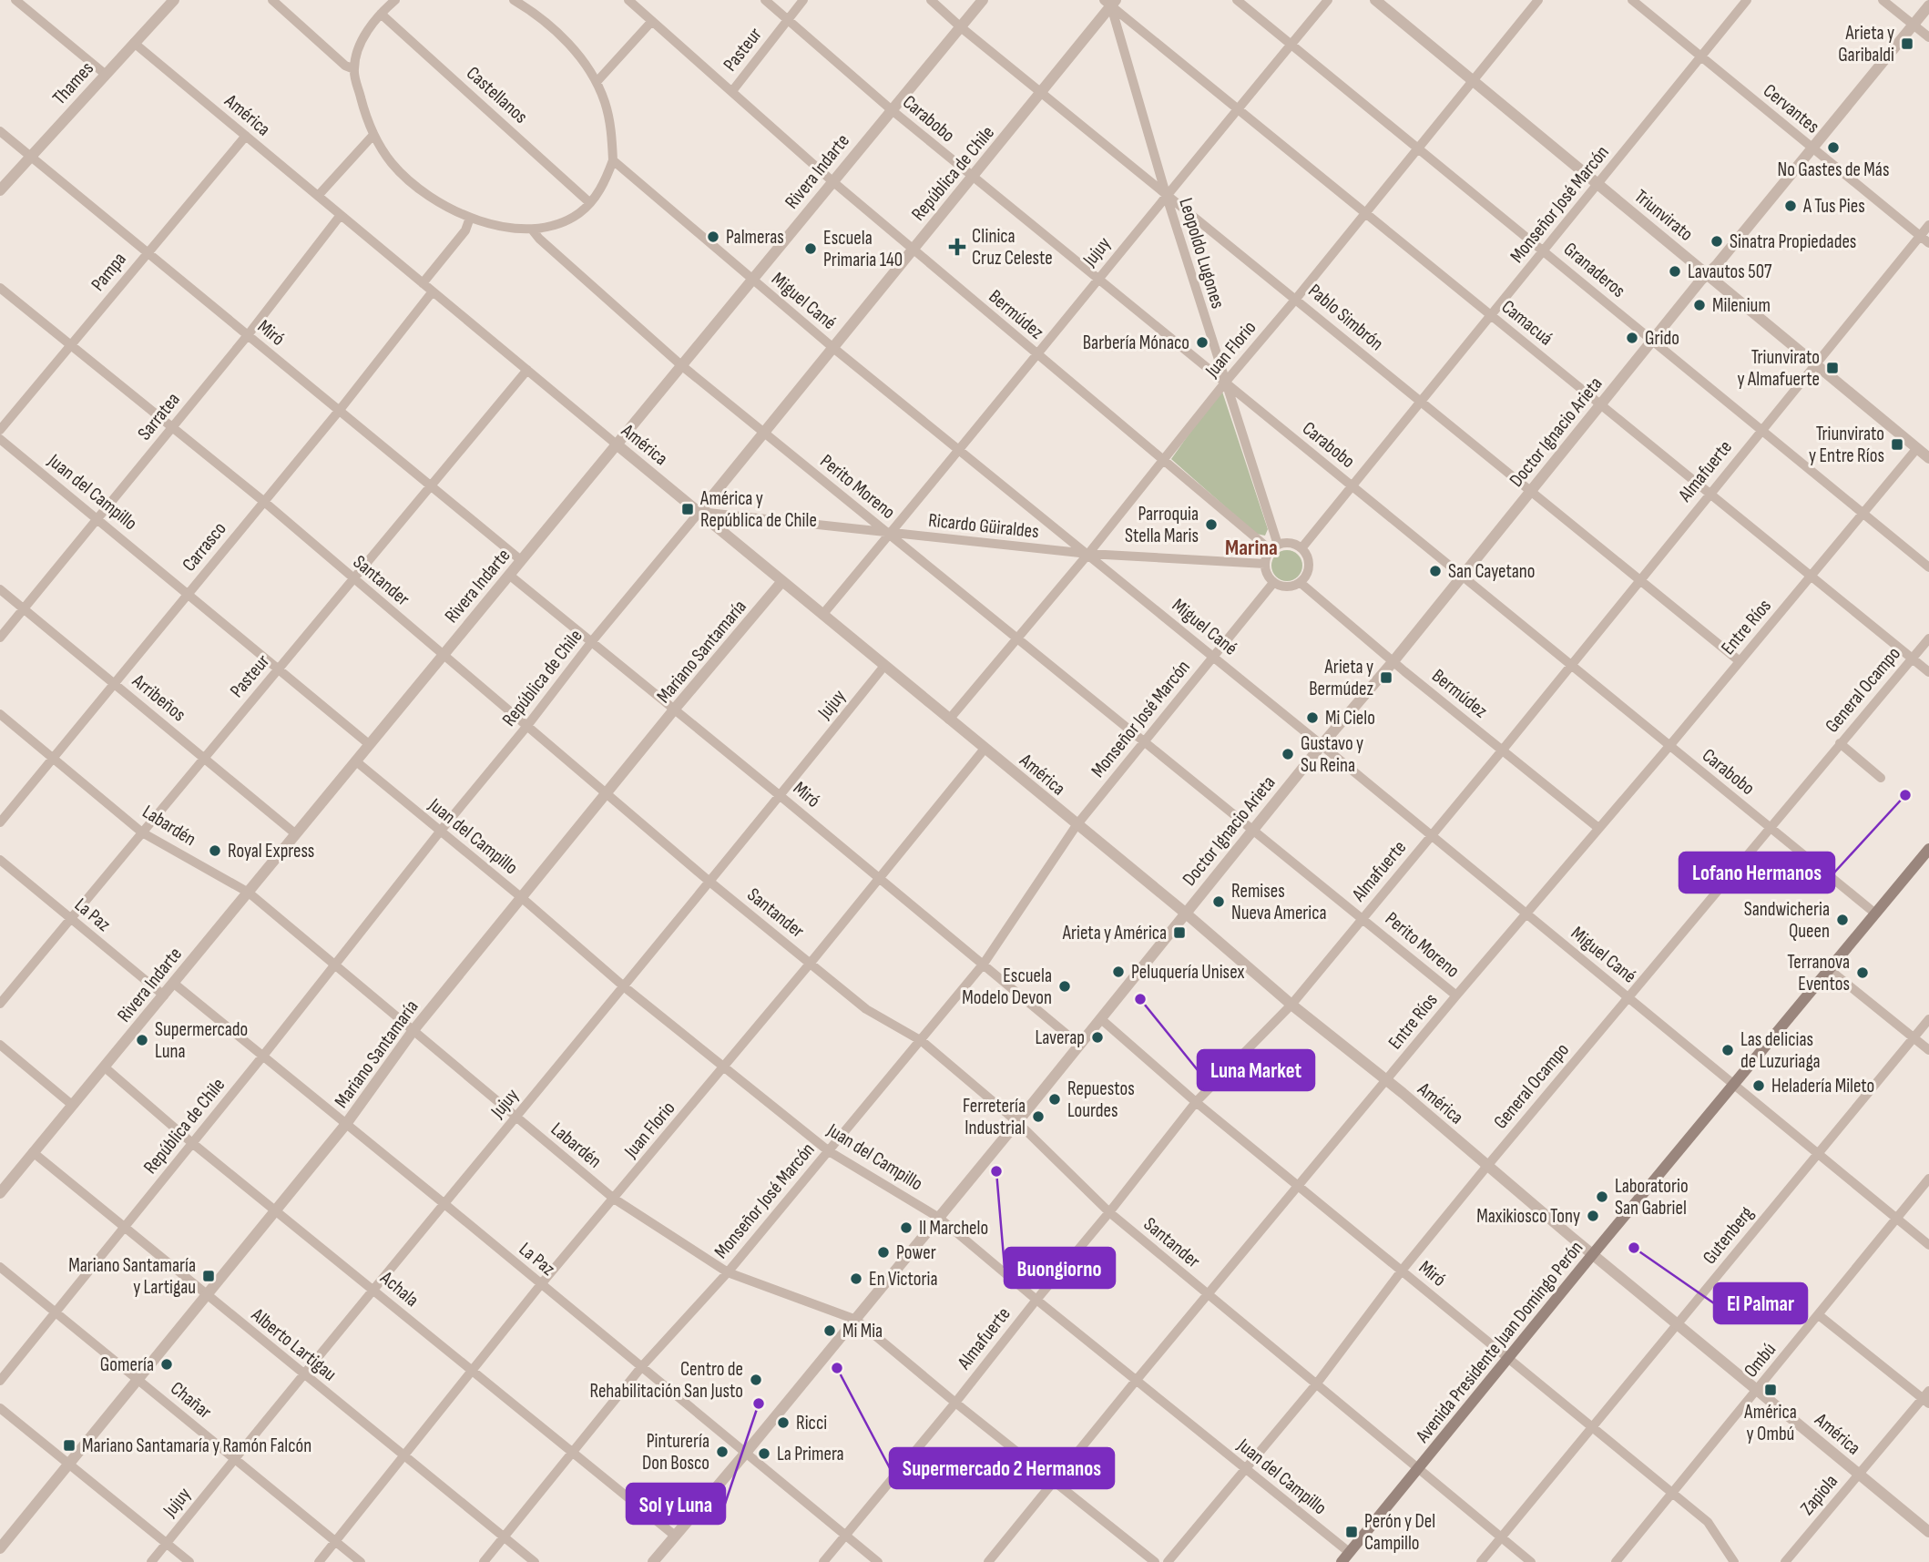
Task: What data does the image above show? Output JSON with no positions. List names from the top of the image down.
{
  "streets": {
    "main road": ["Avenida Presidente Juan Domingo Perón"],
    "street": [
      "Pasteur",
      "Thames",
      "Castellanos",
      "Cervantes",
      "América",
      "Carabobo",
      "Rivera Indarte",
      "República de Chile",
      "Monseñor José Marcón",
      "Triunvirato",
      "Jujuy",
      "Leopoldo Lugones",
      "Granaderos",
      "Pampa",
      "Miguel Cané",
      "Bermúdez",
      "Pablo Simbrón",
      "Camacuá",
      "Miró",
      "Juan Florio",
      "Sarratea",
      "Doctor Ignacio Arieta",
      "Almafuerte",
      "Perito Moreno",
      "Juan del Campillo",
      "Ricardo Güiraldes",
      "Carrasco",
      "Santander",
      "Entre Ríos",
      "Mariano Santamaría",
      "General Ocampo",
      "Arribeños",
      "Labardén",
      "La Paz",
      "Gutenberg",
      "Achala",
      "Alberto Lartigau",
      "Ombú",
      "Chañar",
      "Zapiola"
    ]
  },
  "crossings": [
    ["Pasteur", "América"],
    ["Pasteur", "Carabobo"],
    ["Pasteur", "Bermúdez"],
    ["Pasteur", "Miró"],
    ["Pasteur", "Juan del Campillo"],
    ["Pasteur", "Santander"],
    ["Pasteur", "Arribeños"],
    ["Pasteur", "Labardén"],
    ["Pasteur", "La Paz"],
    ["Thames", "América"],
    ["Thames", "Miró"],
    ["Cervantes", "Monseñor José Marcón"],
    ["Cervantes", "Doctor Ignacio Arieta"],
    ["Cervantes", "Almafuerte"],
    ["América", "Rivera Indarte"],
    ["América", "República de Chile"],
    ["América", "Monseñor José Marcón"],
    ["América", "Jujuy"],
    ["América", "Pampa"],
    ["América", "Juan Florio"],
    ["América", "Sarratea"],
    ["América", "Doctor Ignacio Arieta"],
    ["América", "Almafuerte"],
    ["América", "Ricardo Güiraldes"],
    ["América", "Carrasco"],
    ["América", "Entre Ríos"],
    ["América", "Mariano Santamaría"],
    ["América", "General Ocampo"],
    ["América", "Gutenberg"],
    ["América", "Avenida Presidente Juan Domingo Perón"],
    ["América", "Ombú"],
    ["América", "Zapiola"],
    ["Carabobo", "Rivera Indarte"],
    ["Carabobo", "República de Chile"],
    ["Carabobo", "Monseñor José Marcón"],
    ["Carabobo", "Jujuy"],
    ["Carabobo", "Leopoldo Lugones"],
    ["Carabobo", "Juan Florio"],
    ["Carabobo", "Doctor Ignacio Arieta"],
    ["Carabobo", "Almafuerte"],
    ["Carabobo", "Entre Ríos"],
    ["Carabobo", "General Ocampo"],
    ["Carabobo", "Avenida Presidente Juan Domingo Perón"],
    ["Rivera Indarte", "Miguel Cané"],
    ["Rivera Indarte", "Bermúdez"],
    ["Rivera Indarte", "Pablo Simbrón"],
    ["Rivera Indarte", "Miró"],
    ["Rivera Indarte", "Perito Moreno"],
    ["Rivera Indarte", "Juan del Campillo"],
    ["Rivera Indarte", "Santander"],
    ["Rivera Indarte", "Arribeños"],
    ["Rivera Indarte", "Labardén"],
    ["Rivera Indarte", "La Paz"],
    ["Rivera Indarte", "Achala"],
    ["Rivera Indarte", "Alberto Lartigau"],
    ["República de Chile", "Leopoldo Lugones"],
    ["República de Chile", "Miguel Cané"],
    ["República de Chile", "Bermúdez"],
    ["República de Chile", "Pablo Simbrón"],
    ["República de Chile", "Camacuá"],
    ["República de Chile", "Miró"],
    ["República de Chile", "Perito Moreno"],
    ["República de Chile", "Juan del Campillo"],
    ["República de Chile", "Ricardo Güiraldes"],
    ["República de Chile", "Santander"],
    ["República de Chile", "Labardén"],
    ["República de Chile", "La Paz"],
    ["República de Chile", "Achala"],
    ["República de Chile", "Alberto Lartigau"],
    ["República de Chile", "Chañar"],
    ["Monseñor José Marcón", "Triunvirato"],
    ["Monseñor José Marcón", "Leopoldo Lugones"],
    ["Monseñor José Marcón", "Granaderos"],
    ["Monseñor José Marcón", "Miguel Cané"],
    ["Monseñor José Marcón", "Bermúdez"],
    ["Monseñor José Marcón", "Pablo Simbrón"],
    ["Monseñor José Marcón", "Camacuá"],
    ["Monseñor José Marcón", "Miró"],
    ["Monseñor José Marcón", "Perito Moreno"],
    ["Monseñor José Marcón", "Juan del Campillo"],
    ["Monseñor José Marcón", "Ricardo Güiraldes"],
    ["Monseñor José Marcón", "Santander"],
    ["Monseñor José Marcón", "Labardén"],
    ["Monseñor José Marcón", "La Paz"],
    ["Monseñor José Marcón", "Achala"],
    ["Monseñor José Marcón", "Alberto Lartigau"],
    ["Triunvirato", "Juan Florio"],
    ["Triunvirato", "Doctor Ignacio Arieta"],
    ["Triunvirato", "Almafuerte"],
    ["Triunvirato", "Entre Ríos"],
    ["Jujuy", "Leopoldo Lugones"],
    ["Jujuy", "Granaderos"],
    ["Jujuy", "Miguel Cané"],
    ["Jujuy", "Bermúdez"],
    ["Jujuy", "Pablo Simbrón"],
    ["Jujuy", "Camacuá"],
    ["Jujuy", "Miró"],
    ["Jujuy", "Perito Moreno"],
    ["Jujuy", "Juan del Campillo"],
    ["Jujuy", "Ricardo Güiraldes"],
    ["Jujuy", "Santander"],
    ["Jujuy", "Labardén"],
    ["Jujuy", "La Paz"],
    ["Jujuy", "Achala"],
    ["Jujuy", "Alberto Lartigau"],
    ["Jujuy", "Chañar"],
    ["Leopoldo Lugones", "Bermúdez"],
    ["Leopoldo Lugones", "Pablo Simbrón"],
    ["Leopoldo Lugones", "Camacuá"],
    ["Leopoldo Lugones", "Juan Florio"],
    ["Leopoldo Lugones", "Ricardo Güiraldes"],
    ["Granaderos", "Juan Florio"],
    ["Granaderos", "Doctor Ignacio Arieta"],
    ["Granaderos", "Almafuerte"],
    ["Granaderos", "Entre Ríos"],
    ["Pampa", "Miró"],
    ["Pampa", "Santander"],
    ["Miguel Cané", "Juan Florio"],
    ["Miguel Cané", "Doctor Ignacio Arieta"],
    ["Miguel Cané", "Almafuerte"],
    ["Miguel Cané", "Ricardo Güiraldes"],
    ["Miguel Cané", "Entre Ríos"],
    ["Miguel Cané", "General Ocampo"],
    ["Miguel Cané", "Gutenberg"],
    ["Miguel Cané", "Avenida Presidente Juan Domingo Perón"],
    ["Miguel Cané", "Ombú"],
    ["Bermúdez", "Juan Florio"],
    ["Bermúdez", "Doctor Ignacio Arieta"],
    ["Bermúdez", "Almafuerte"],
    ["Bermúdez", "Ricardo Güiraldes"],
    ["Bermúdez", "Entre Ríos"],
    ["Pablo Simbrón", "Juan Florio"],
    ["Pablo Simbrón", "Doctor Ignacio Arieta"],
    ["Pablo Simbrón", "Almafuerte"],
    ["Pablo Simbrón", "Entre Ríos"],
    ["Camacuá", "Juan Florio"],
    ["Camacuá", "Doctor Ignacio Arieta"],
    ["Camacuá", "Almafuerte"],
    ["Camacuá", "Entre Ríos"],
    ["Camacuá", "General Ocampo"],
    ["Miró", "Juan Florio"],
    ["Miró", "Sarratea"],
    ["Miró", "Doctor Ignacio Arieta"],
    ["Miró", "Almafuerte"],
    ["Miró", "Carrasco"],
    ["Miró", "Entre Ríos"],
    ["Miró", "Mariano Santamaría"],
    ["Miró", "General Ocampo"],
    ["Miró", "Gutenberg"],
    ["Miró", "Avenida Presidente Juan Domingo Perón"],
    ["Miró", "Ombú"],
    ["Juan Florio", "Perito Moreno"],
    ["Juan Florio", "Juan del Campillo"],
    ["Juan Florio", "Ricardo Güiraldes"],
    ["Juan Florio", "Santander"],
    ["Juan Florio", "Labardén"],
    ["Juan Florio", "La Paz"],
    ["Juan Florio", "Achala"],
    ["Juan Florio", "Alberto Lartigau"],
    ["Juan Florio", "Chañar"],
    ["Sarratea", "Juan del Campillo"],
    ["Sarratea", "Santander"],
    ["Sarratea", "Arribeños"],
    ["Doctor Ignacio Arieta", "Perito Moreno"],
    ["Doctor Ignacio Arieta", "Juan del Campillo"],
    ["Doctor Ignacio Arieta", "Santander"],
    ["Doctor Ignacio Arieta", "Labardén"],
    ["Doctor Ignacio Arieta", "La Paz"],
    ["Doctor Ignacio Arieta", "Achala"],
    ["Almafuerte", "Perito Moreno"],
    ["Almafuerte", "Juan del Campillo"],
    ["Almafuerte", "Santander"],
    ["Almafuerte", "Labardén"],
    ["Almafuerte", "La Paz"],
    ["Perito Moreno", "Ricardo Güiraldes"],
    ["Perito Moreno", "Entre Ríos"],
    ["Juan del Campillo", "Carrasco"],
    ["Juan del Campillo", "Entre Ríos"],
    ["Juan del Campillo", "Mariano Santamaría"],
    ["Juan del Campillo", "General Ocampo"],
    ["Juan del Campillo", "Avenida Presidente Juan Domingo Perón"],
    ["Carrasco", "Santander"],
    ["Carrasco", "Arribeños"],
    ["Carrasco", "Labardén"],
    ["Santander", "Entre Ríos"],
    ["Santander", "Mariano Santamaría"],
    ["Santander", "General Ocampo"],
    ["Santander", "Gutenberg"],
    ["Santander", "Avenida Presidente Juan Domingo Perón"],
    ["Entre Ríos", "Labardén"],
    ["Mariano Santamaría", "Labardén"],
    ["Mariano Santamaría", "La Paz"],
    ["Mariano Santamaría", "Achala"],
    ["Mariano Santamaría", "Alberto Lartigau"],
    ["Mariano Santamaría", "Chañar"]
  ],
  "districts": ["Marina"],
  "places": {
    "transit": [
      "Arieta y Garibaldi",
      "Triunvirato y Almafuerte",
      "Triunvirato y Entre Ríos",
      "América y República de Chile",
      "Arieta y Bermúdez",
      "Arieta y América",
      "Mariano Santamaría y Lartigau",
      "América y Ombú",
      "Mariano Santamaría y Ramón Falcón",
      "Perón y Del Campillo"
    ],
    "other": [
      "No Gastes de Más",
      "A Tus Pies",
      "Palmeras",
      "Sinatra Propiedades",
      "Escuela Primaria 140",
      "Lavautos 507",
      "Milenium",
      "Grido",
      "Barbería Mónaco",
      "Parroquia Stella Maris",
      "San Cayetano",
      "Mi Cielo",
      "Gustavo y Su Reina",
      "Lofano Hermanos",
      "Royal Express",
      "Remises Nueva America",
      "Sandwicheria Queen",
      "Peluquería Unisex",
      "Terranova Eventos",
      "Escuela Modelo Devon",
      "Luna Market",
      "Laverap",
      "Supermercado Luna",
      "Las delicias de Luzuriaga",
      "Heladería Mileto",
      "Repuestos Lourdes",
      "Ferretería Industrial",
      "Buongiorno",
      "Laboratorio San Gabriel",
      "Maxikiosco Tony",
      "Il Marchelo",
      "El Palmar",
      "Power",
      "En Victoria",
      "Mi Mia",
      "Gomería",
      "Supermercado 2 Hermanos",
      "Centro de Rehabilitación San Justo",
      "Sol y Luna",
      "Ricci",
      "Pinturería Don Bosco",
      "La Primera"
    ],
    "health": ["Clinica Cruz Celeste"]
  }
}
